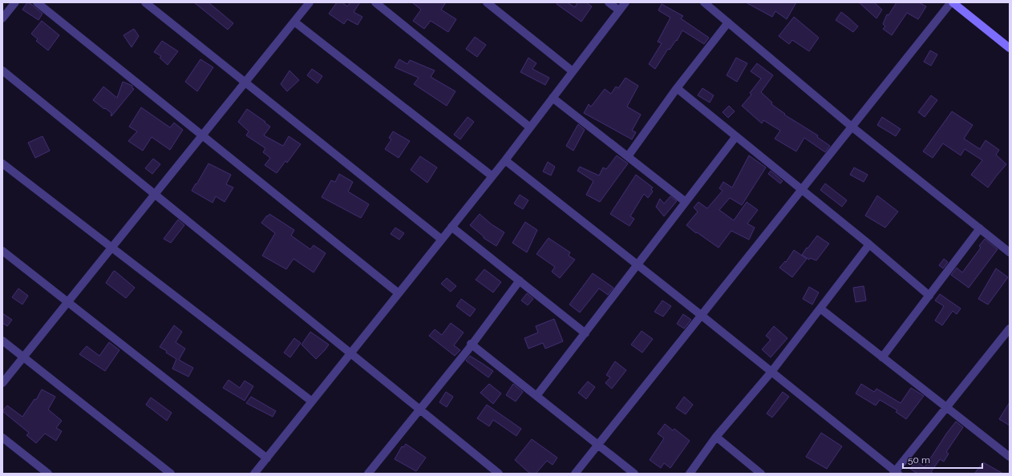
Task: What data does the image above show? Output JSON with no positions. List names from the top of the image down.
{
  "scale_bar": "50 m"
}
